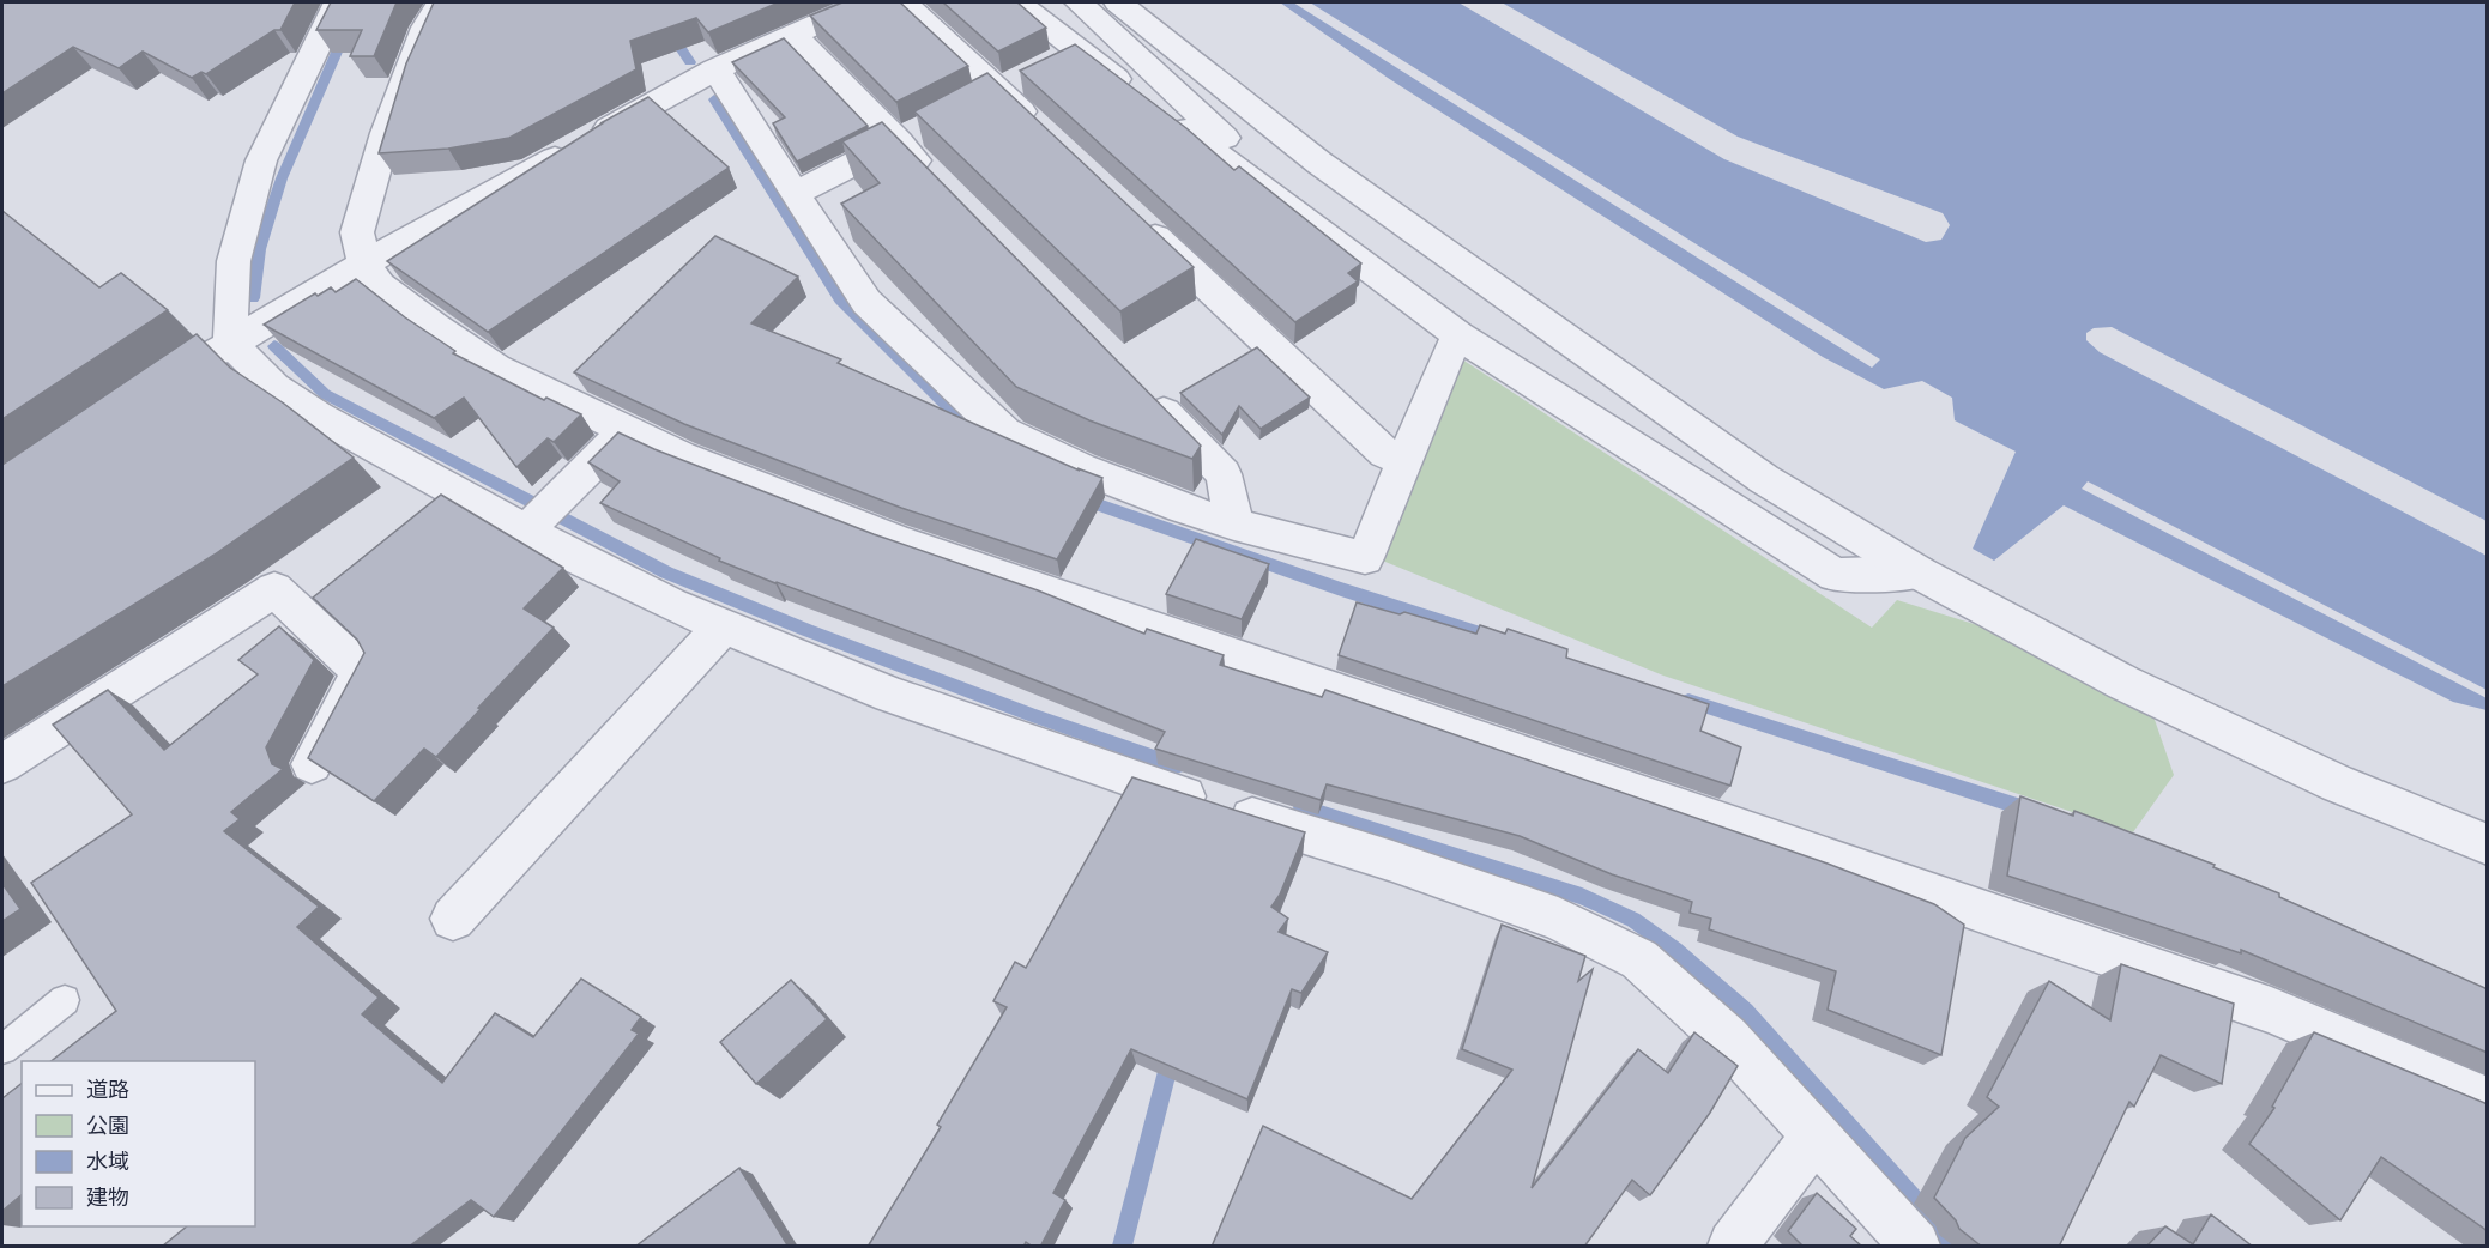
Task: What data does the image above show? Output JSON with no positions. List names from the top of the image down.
{
  "legend": [
    "道路",
    "公園",
    "水域",
    "建物"
  ]
}
